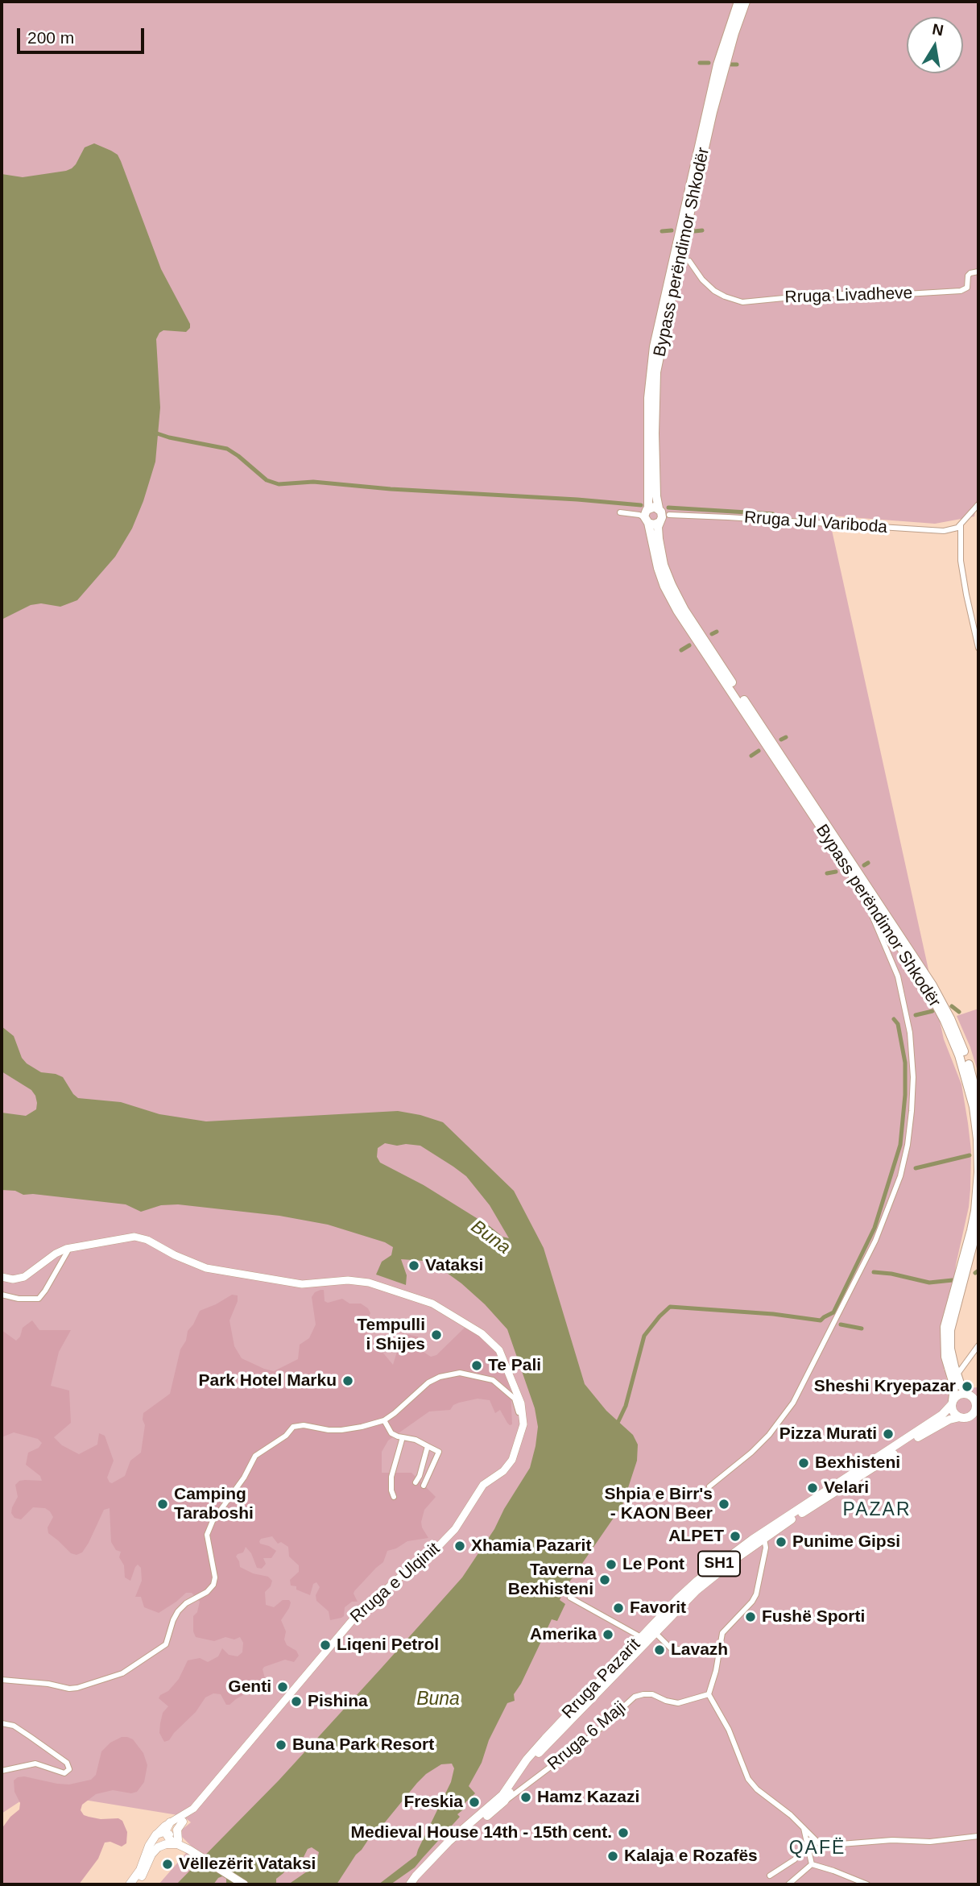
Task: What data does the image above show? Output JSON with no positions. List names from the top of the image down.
{
  "streets": {
    "highway": ["Bypass perëndimor Shkodër"],
    "main road": ["SH1", "Rruga e Ulqinit", "Rruga Pazarit"],
    "street": ["Rruga Livadheve", "Rruga Jul Variboda", "Rruga 6 Maji"]
  },
  "crossings": [
    ["Bypass perëndimor Shkodër", "Rruga Jul Variboda"],
    ["Bypass perëndimor Shkodër", "SH1"],
    ["Bypass perëndimor Shkodër", "Rruga Pazarit"],
    ["SH1", "Rruga Pazarit"],
    ["SH1", "Rruga 6 Maji"]
  ],
  "districts": ["PAZAR", "QAFË"],
  "water": ["Buna"],
  "places": [
    "Vataksi",
    "Tempulli i Shijes",
    "Te Pali",
    "Park Hotel Marku",
    "Sheshi Kryepazar",
    "Pizza Murati",
    "Bexhisteni",
    "Velari",
    "Camping Taraboshi",
    "Shpia e Birr's - KAON Beer",
    "ALPET",
    "Punime Gipsi",
    "Xhamia Pazarit",
    "Le Pont",
    "Taverna Bexhisteni",
    "Favorit",
    "Fushë Sporti",
    "Amerika",
    "Liqeni Petrol",
    "Lavazh",
    "Genti",
    "Pishina",
    "Buna Park Resort",
    "Hamz Kazazi",
    "Freskia",
    "Medieval House 14th - 15th cent.",
    "Kalaja e Rozafës",
    "Vëllezërit Vataksi"
  ],
  "scale_bar": "200 m",
  "north": "top"
}
